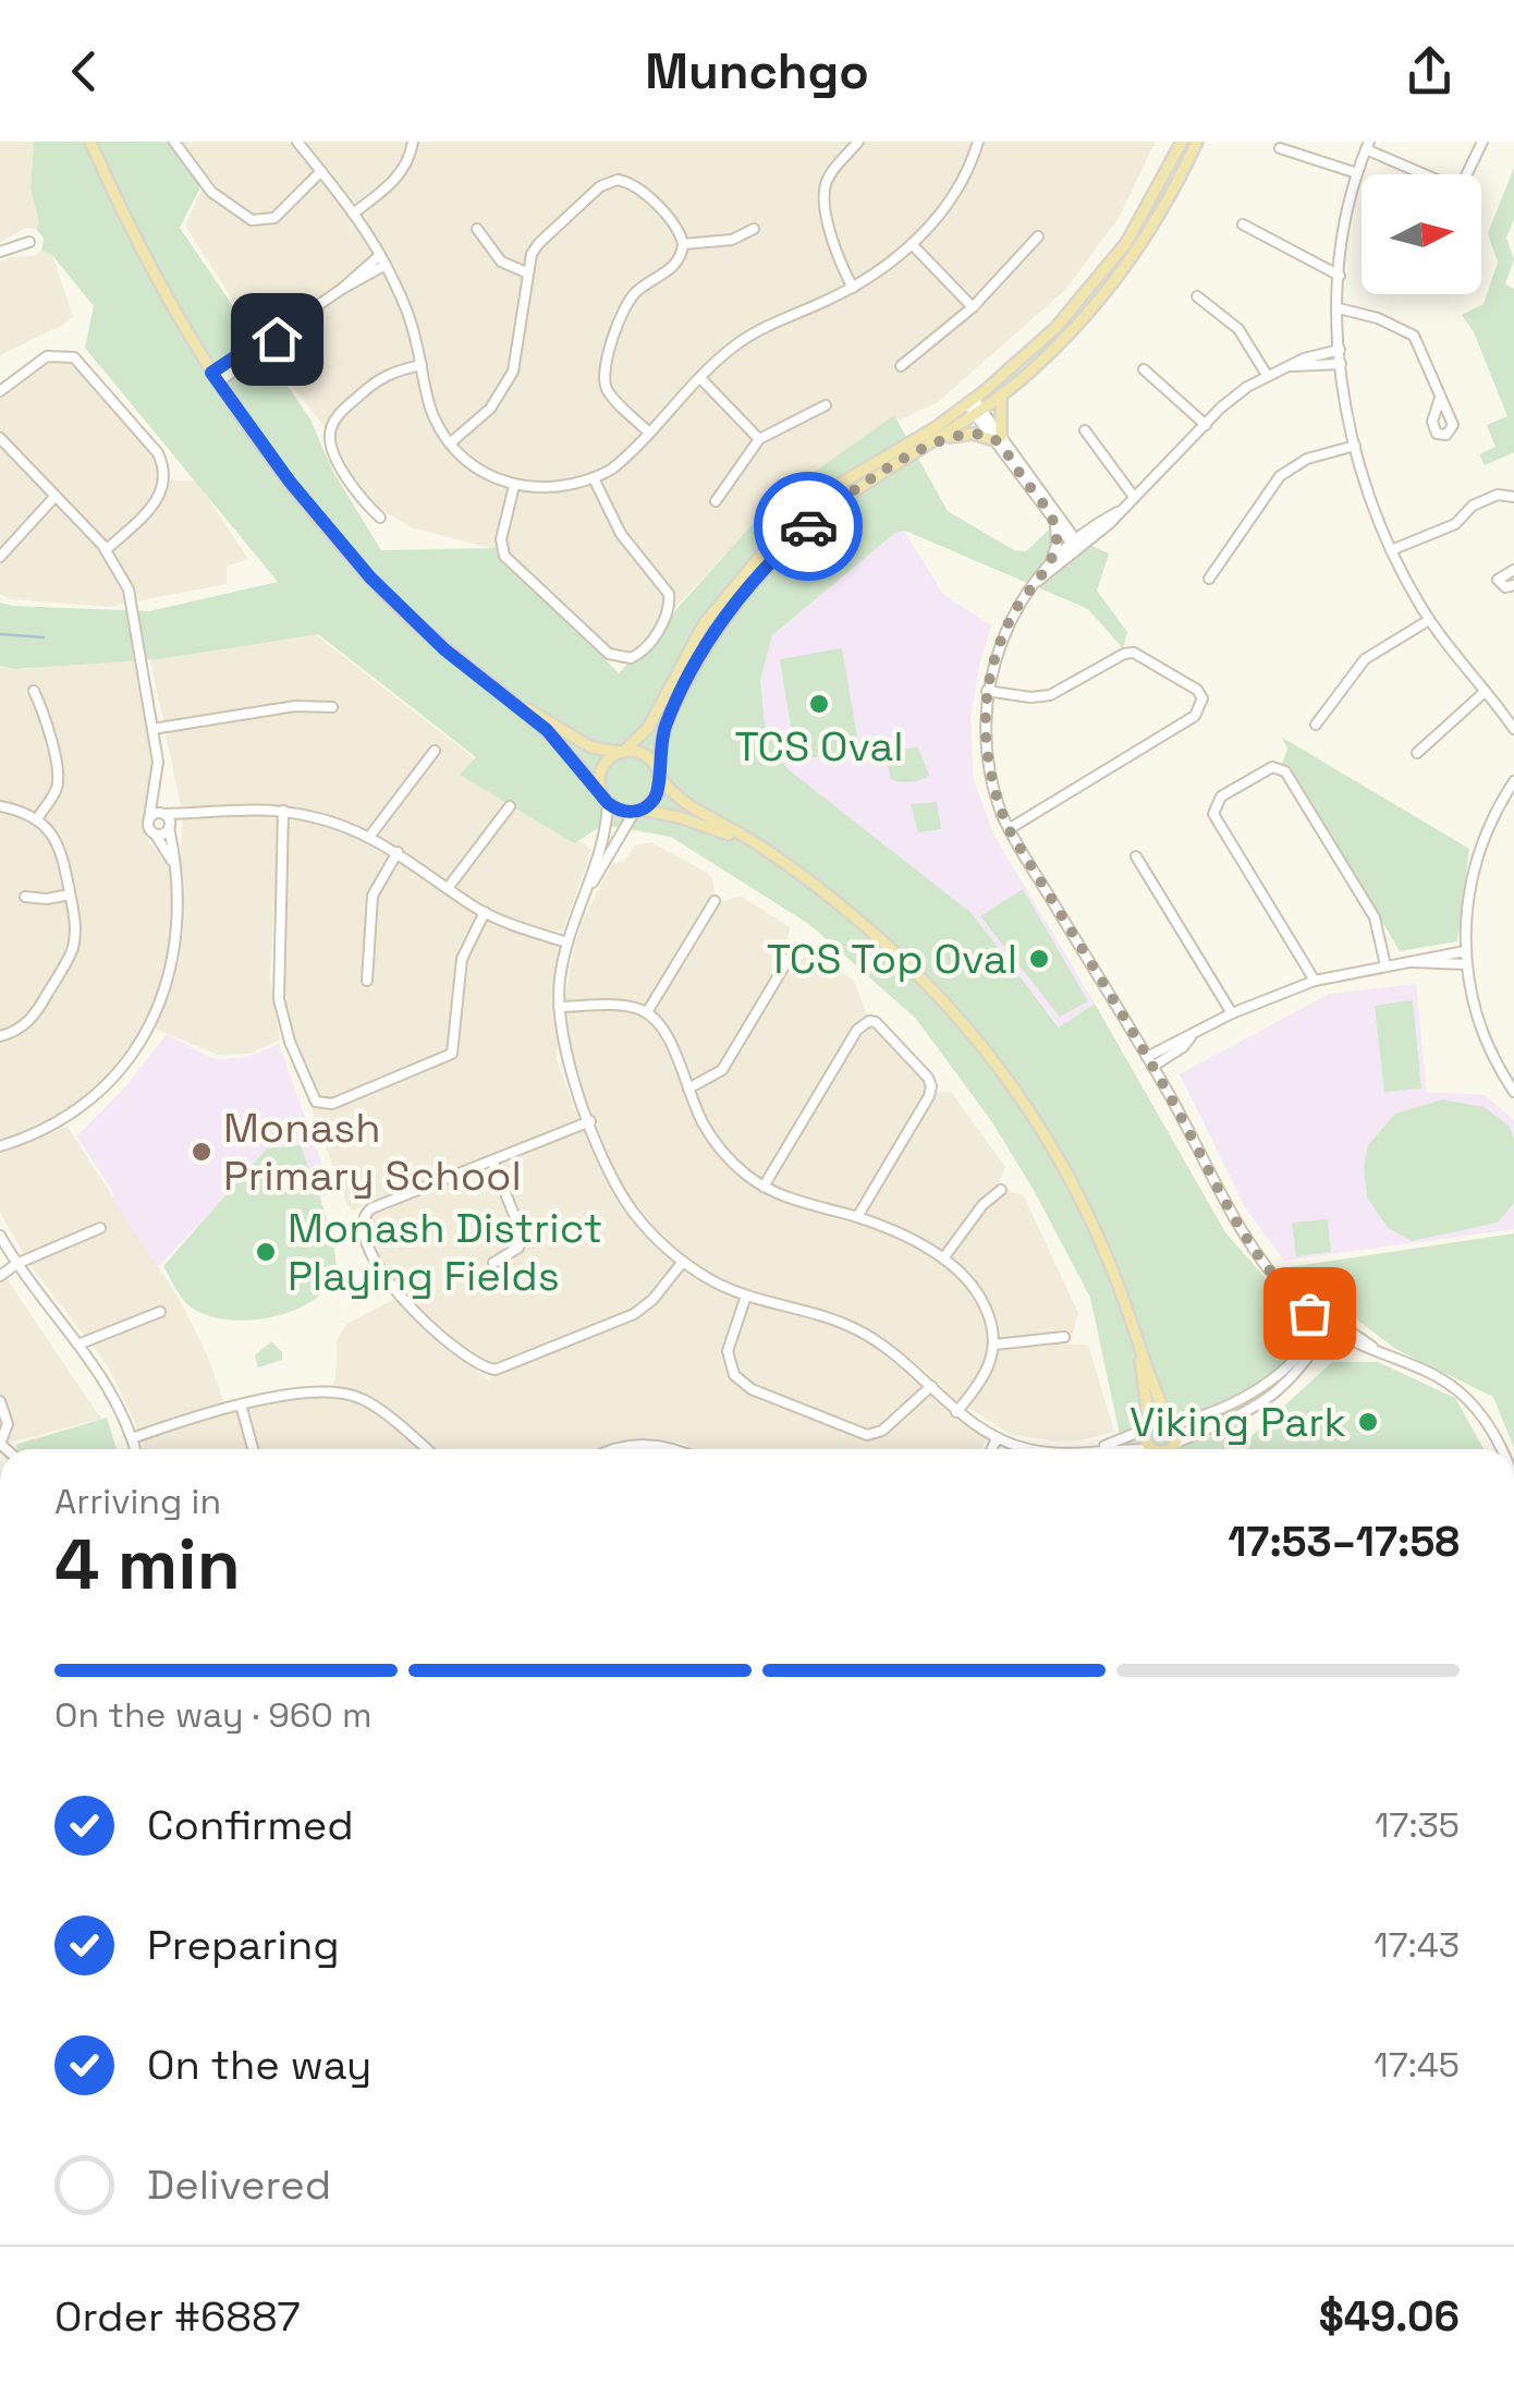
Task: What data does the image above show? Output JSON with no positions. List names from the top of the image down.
{
  "places": [
    "TCS Oval",
    "TCS Top Oval",
    "Monash Primary School",
    "Monash District Playing Fields",
    "Viking Park"
  ],
  "north": "right",
  "page": {
    "header": "Munchgo",
    "heading": ["4 min", "Arriving in", "17:53–17:58"],
    "panel": ["Order #6887", "$49.06"],
    "bar": "On the way · 960 m",
    "list": [
      ["Confirmed", "17:35"],
      ["Preparing", "17:43"],
      ["On the way", "17:45"],
      "Delivered"
    ]
  }
}
